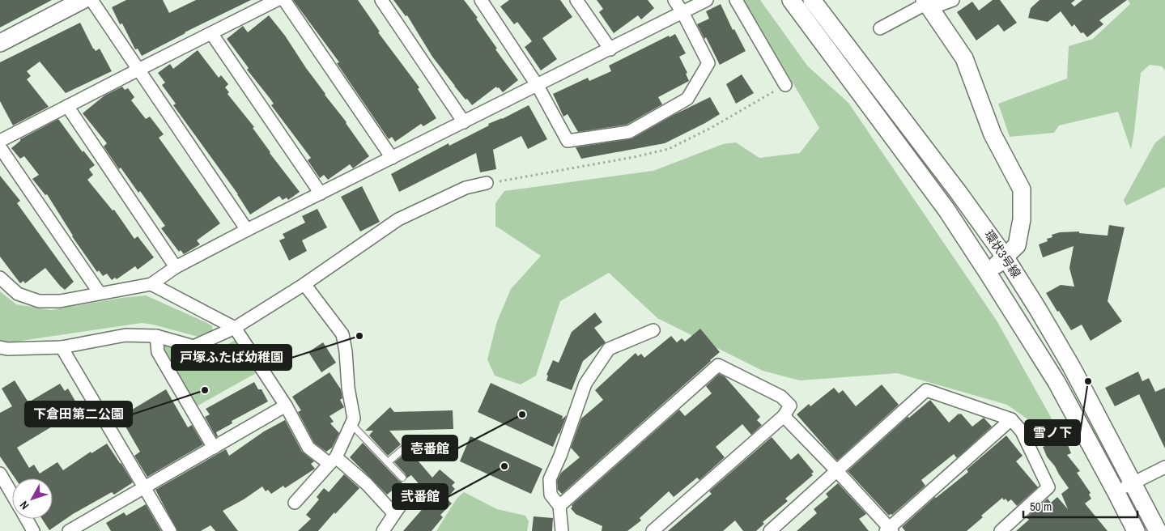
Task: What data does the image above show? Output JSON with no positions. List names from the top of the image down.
{
  "streets": {
    "street": ["環状3号線"]
  },
  "places": [
    "戸塚ふたば幼稚園",
    "雪ノ下",
    "下倉田第二公園",
    "壱番館",
    "弐番館"
  ],
  "scale_bar": "50 m",
  "north": "bottom left"
}
